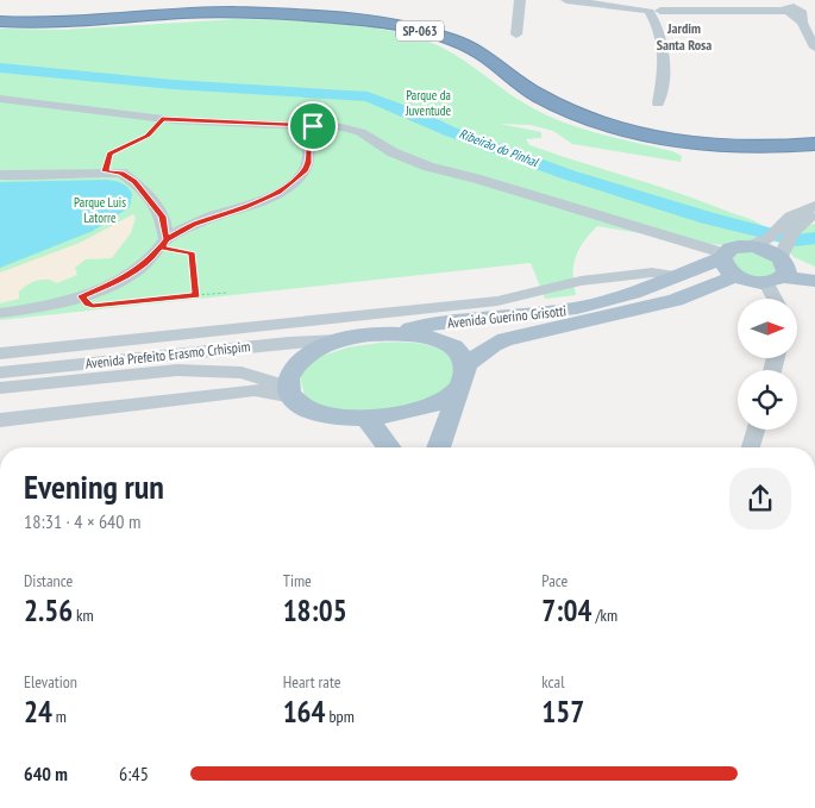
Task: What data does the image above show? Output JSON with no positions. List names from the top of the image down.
{
  "streets": {
    "highway": ["SP-063"],
    "main road": ["Avenida Guerino Grisotti"],
    "street": ["Avenida Prefeito Erasmo Crhispim"]
  },
  "districts": ["Jardim Santa Rosa"],
  "water": ["Ribeirão do Pinhal"],
  "parks": ["Parque da Juventude", "Parque Luis Latorre"],
  "north": "right",
  "page": {
    "heading": ["Evening run", "18:31 · 4 × 640 m"],
    "stats": [
      ["Distance", "2.56 km"],
      ["Time", "18:05"],
      ["Pace", "7:04 /km"],
      ["Elevation", "24 m"],
      ["Heart rate", "164 bpm"],
      ["kcal", "157"]
    ],
    "list": [
      {
        "name": "640 m",
        "note": "6:45"
      }
    ]
  }
}
